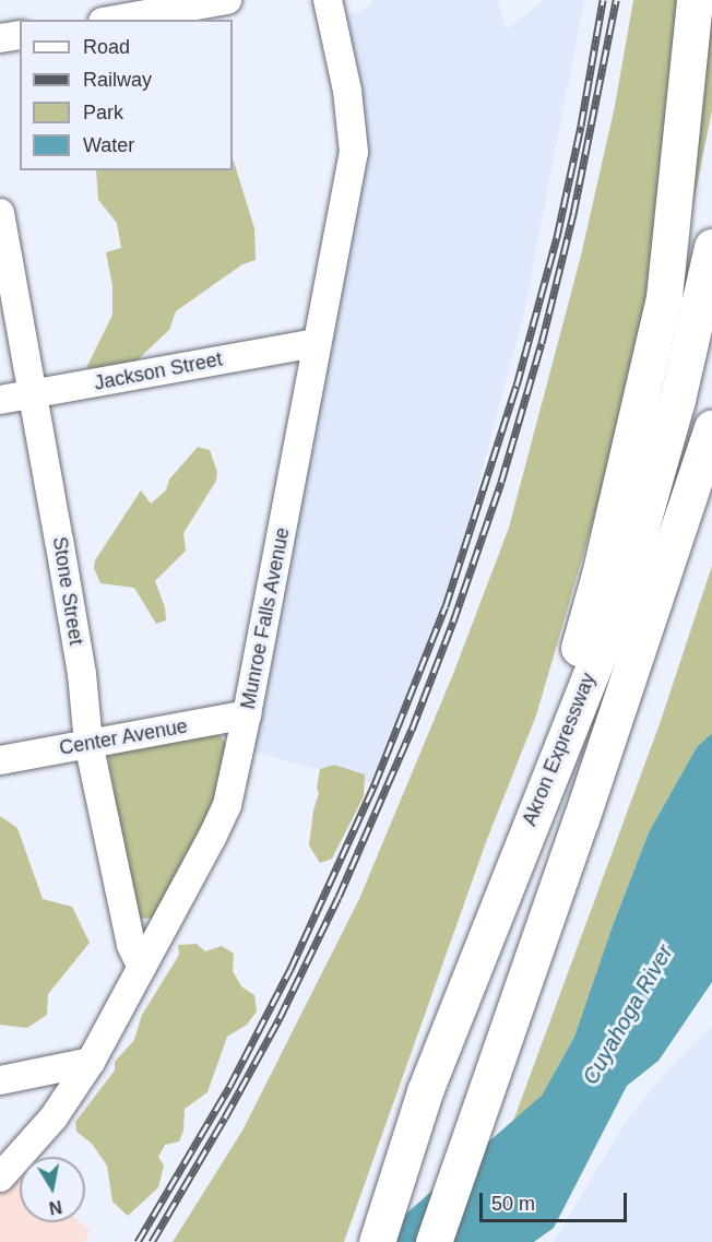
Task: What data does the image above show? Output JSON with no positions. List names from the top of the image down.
{
  "streets": {
    "highway": ["Akron Expressway"],
    "street": [
      "Jackson Street",
      "Stone Street",
      "Munroe Falls Avenue",
      "Center Avenue"
    ]
  },
  "crossings": [
    ["Jackson Street", "Stone Street"],
    ["Jackson Street", "Munroe Falls Avenue"],
    ["Stone Street", "Munroe Falls Avenue"],
    ["Stone Street", "Center Avenue"],
    ["Munroe Falls Avenue", "Center Avenue"]
  ],
  "water": ["Cuyahoga River"],
  "legend": [
    "Road",
    "Railway",
    "Park",
    "Water"
  ],
  "scale_bar": "50 m",
  "north": "bottom"
}
